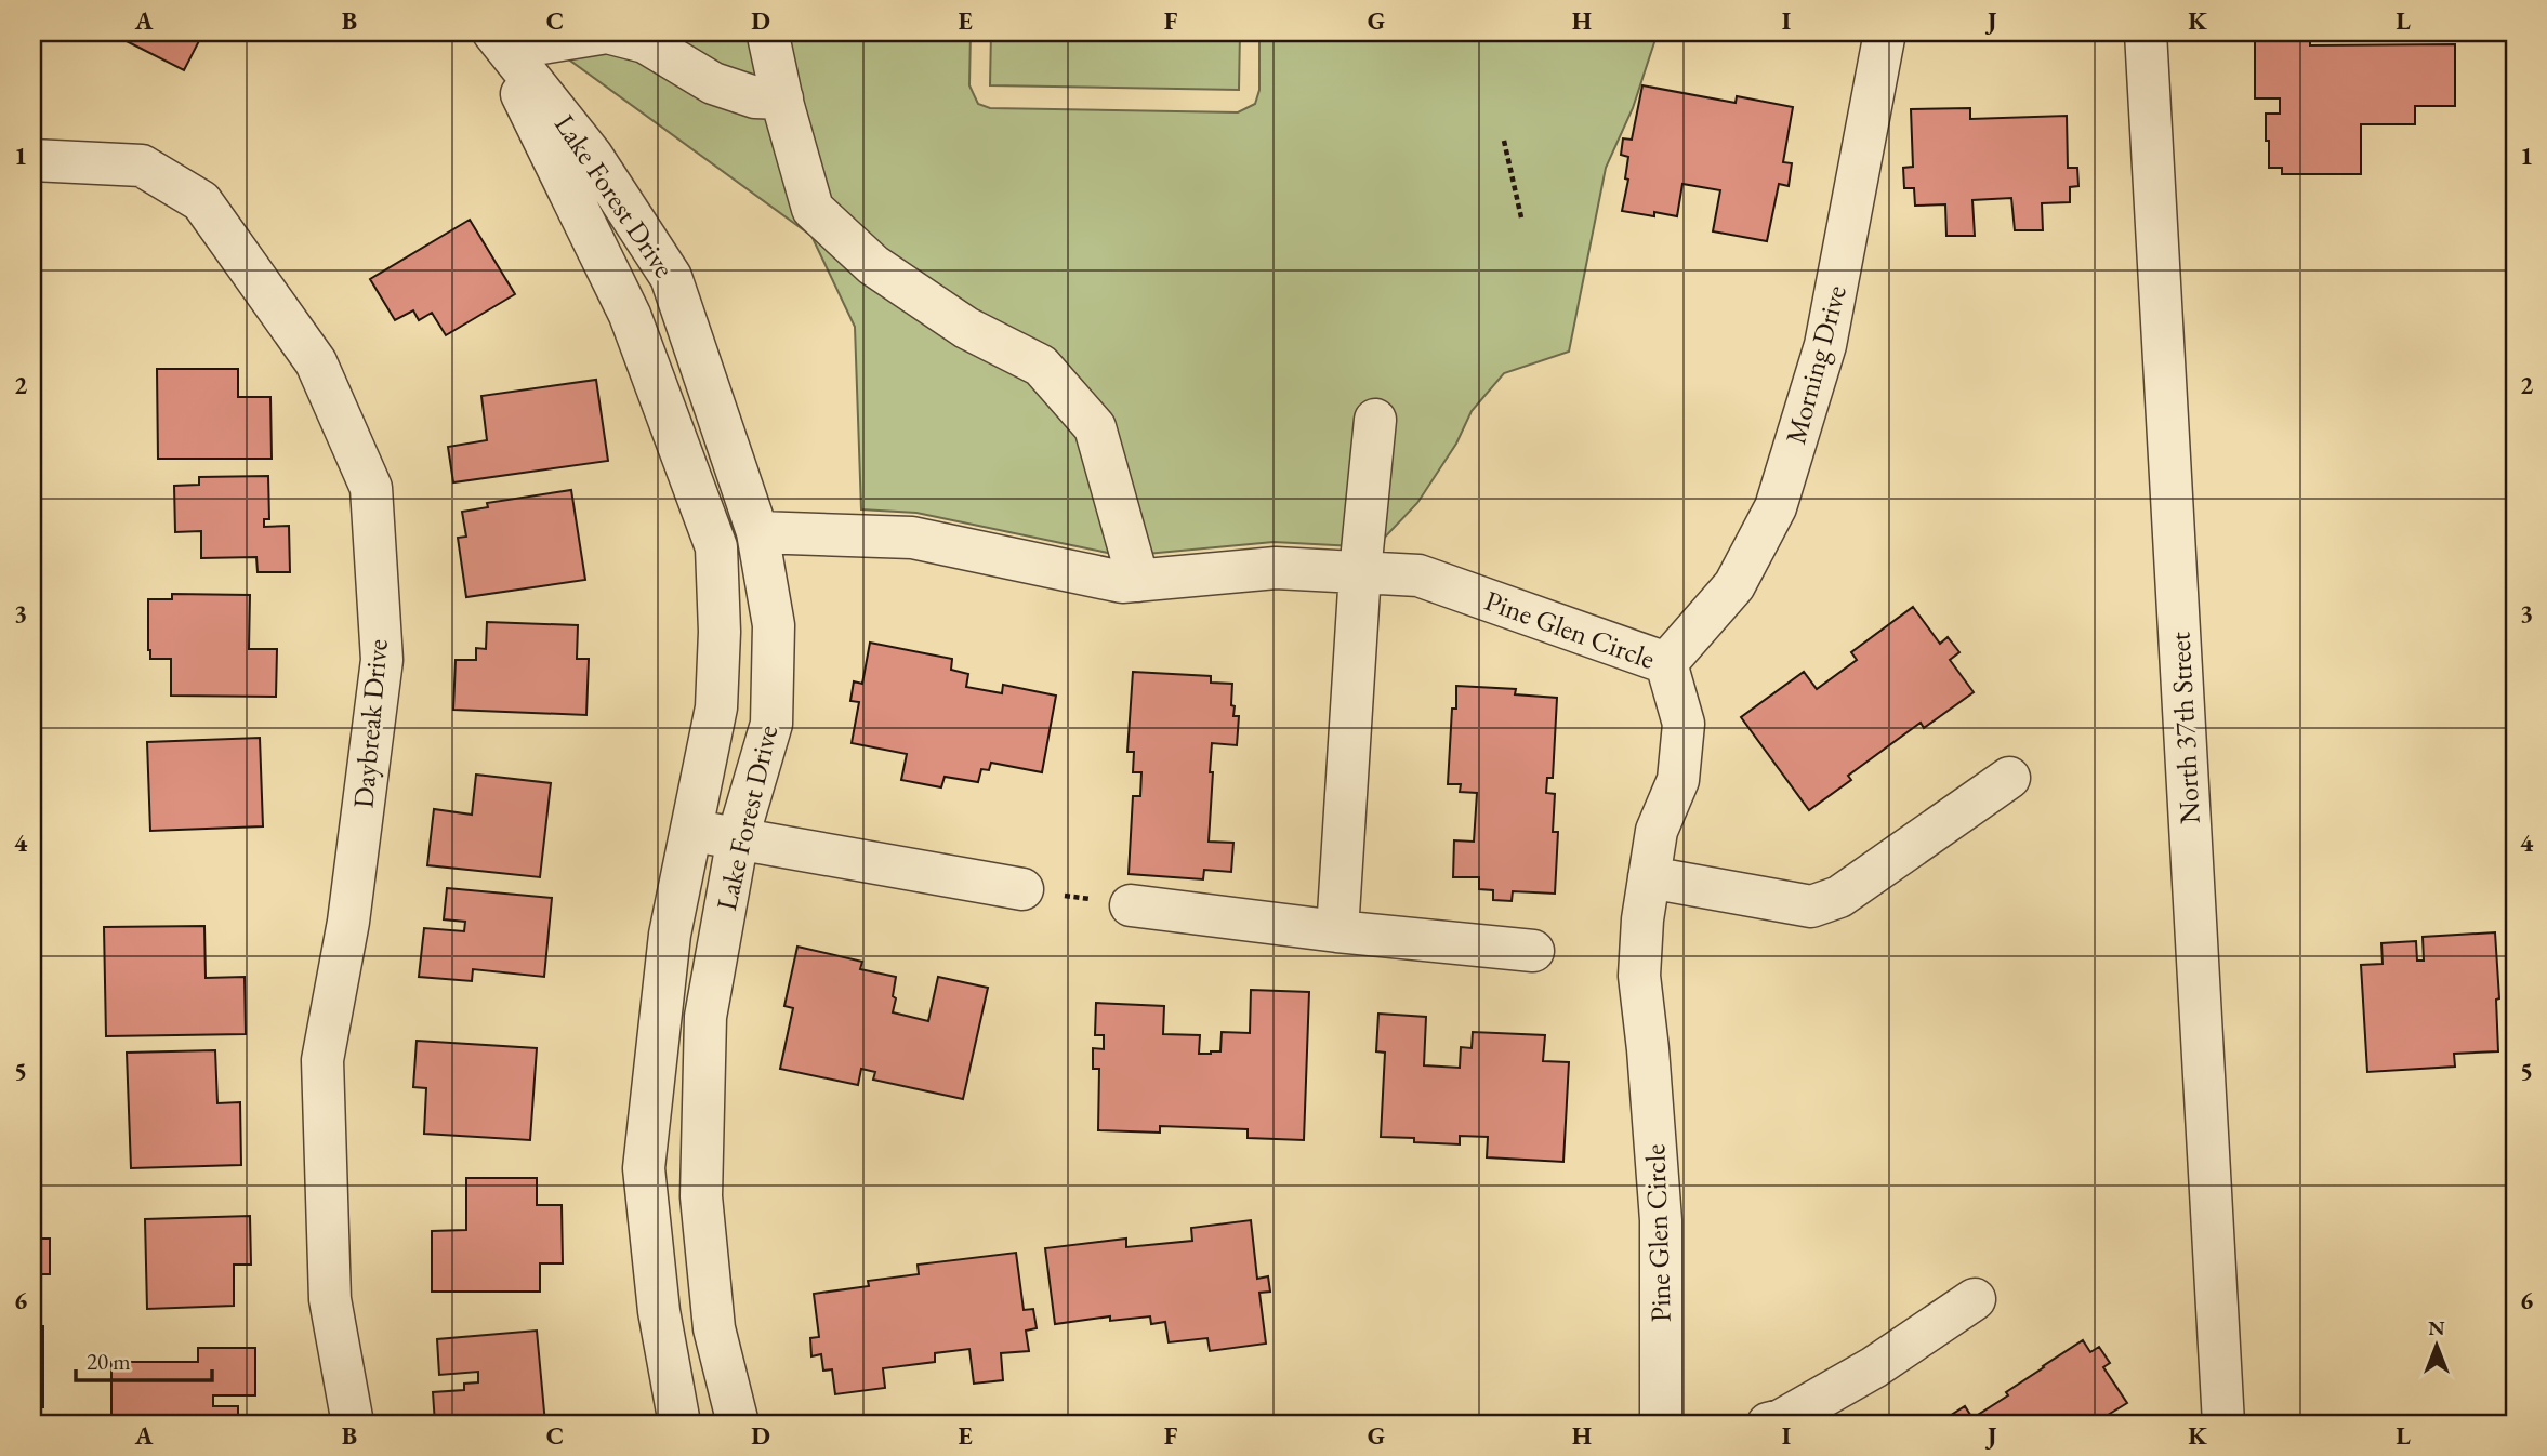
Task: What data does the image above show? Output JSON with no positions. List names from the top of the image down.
{
  "streets": {
    "street": [
      "Lake Forest Drive",
      "Morning Drive",
      "Pine Glen Circle",
      "Daybreak Drive",
      "North 37th Street"
    ]
  },
  "crossings": [
    ["Lake Forest Drive", "Pine Glen Circle"],
    ["Morning Drive", "Pine Glen Circle"]
  ],
  "scale_bar": "20 m",
  "north": "top",
  "grid": {
    "columns": [
      "A",
      "B",
      "C",
      "D",
      "E",
      "F",
      "G",
      "H",
      "I",
      "J",
      "K",
      "L"
    ],
    "rows": [
      "1",
      "2",
      "3",
      "4",
      "5",
      "6"
    ]
  }
}
